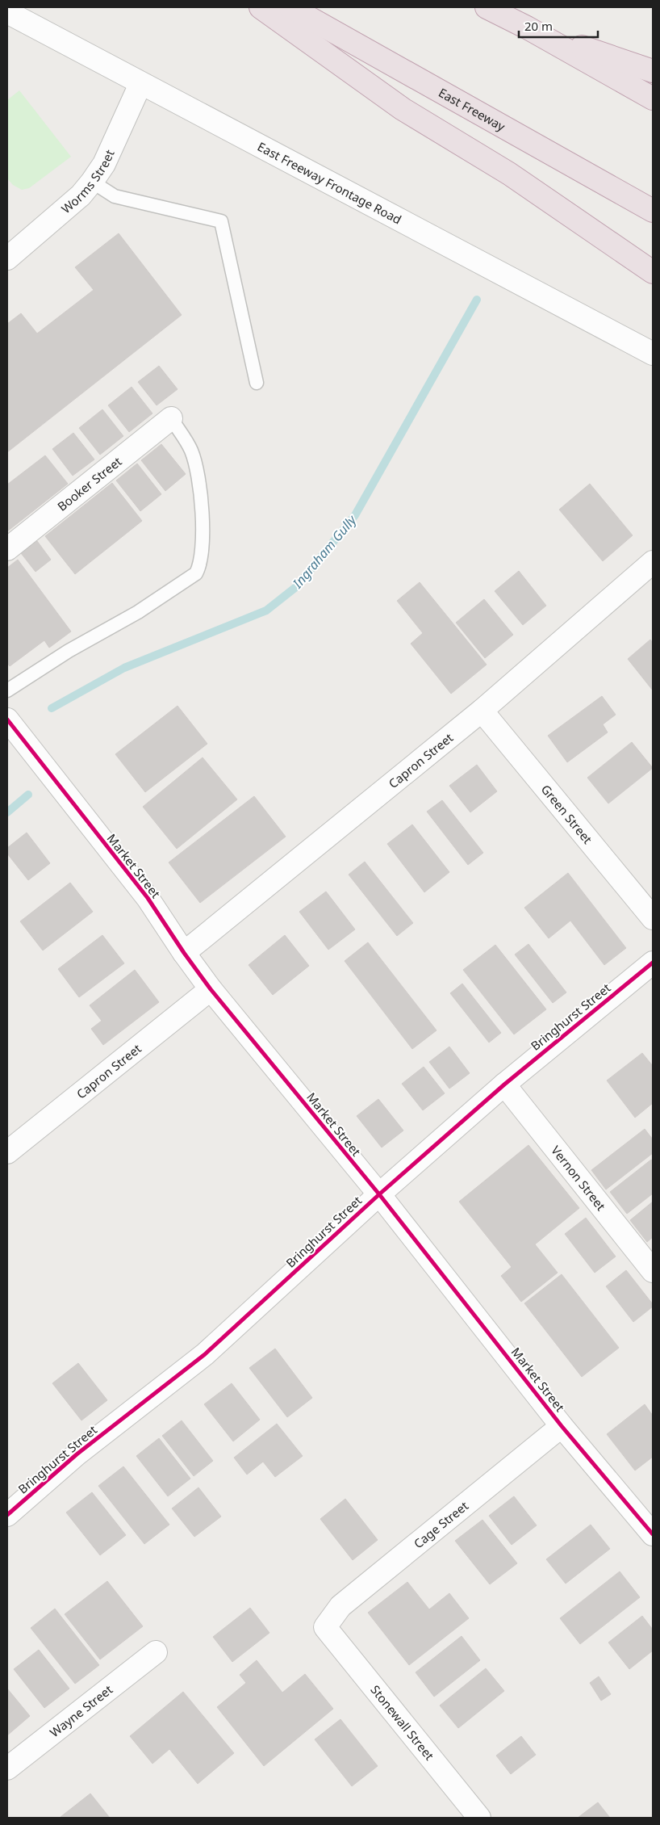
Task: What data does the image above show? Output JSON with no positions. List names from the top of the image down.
{
  "streets": {
    "highway": ["East Freeway"],
    "street": [
      "Worms Street",
      "East Freeway Frontage Road",
      "Booker Street",
      "Capron Street",
      "Green Street",
      "Market Street",
      "Bringhurst Street",
      "Vernon Street",
      "Cage Street",
      "Wayne Street",
      "Stonewall Street"
    ]
  },
  "crossings": [
    ["Worms Street", "East Freeway Frontage Road"],
    ["Capron Street", "Green Street"],
    ["Capron Street", "Market Street"],
    ["Market Street", "Bringhurst Street"],
    ["Market Street", "Cage Street"],
    ["Bringhurst Street", "Vernon Street"],
    ["Cage Street", "Stonewall Street"]
  ],
  "water": ["Ingraham Gully"],
  "scale_bar": "20 m"
}
